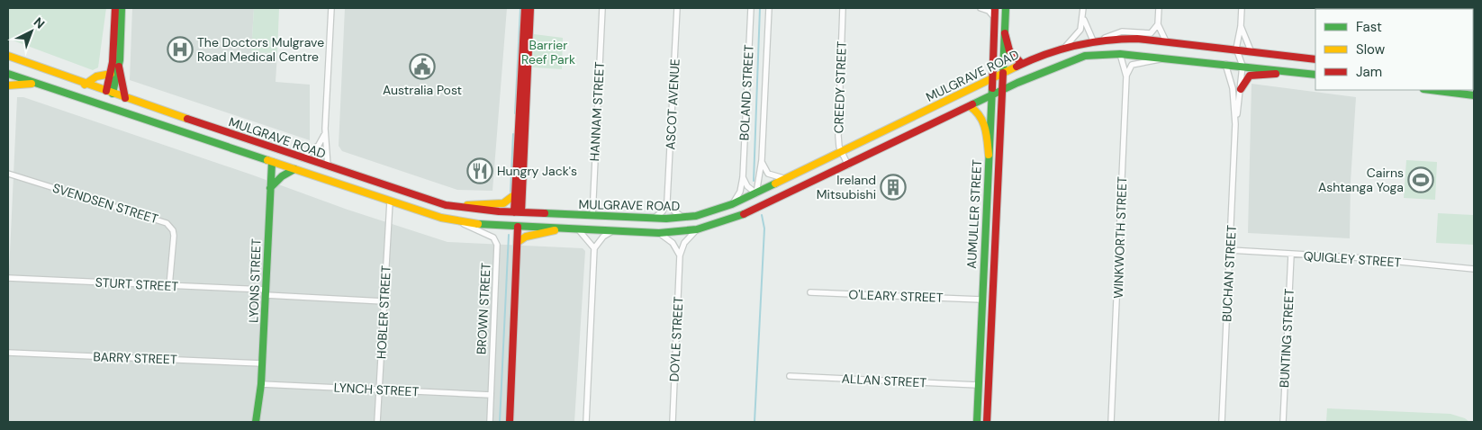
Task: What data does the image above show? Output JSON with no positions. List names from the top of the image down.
{
  "streets": {
    "main road": ["MULGRAVE ROAD", "AUMULLER STREET", "LYONS STREET"],
    "street": [
      "CREEDY STREET",
      "BOLAND STREET",
      "ASCOT AVENUE",
      "HANNAM STREET",
      "SVENDSEN STREET",
      "WINKWORTH STREET",
      "QUIGLEY STREET",
      "BUCHAN STREET",
      "STURT STREET",
      "O'LEARY STREET",
      "BROWN STREET",
      "HOBLER STREET",
      "BUNTING STREET",
      "DOYLE STREET",
      "BARRY STREET",
      "ALLAN STREET",
      "LYNCH STREET"
    ]
  },
  "crossings": [
    ["MULGRAVE ROAD", "CREEDY STREET"],
    ["MULGRAVE ROAD", "BOLAND STREET"],
    ["MULGRAVE ROAD", "HANNAM STREET"],
    ["MULGRAVE ROAD", "AUMULLER STREET"],
    ["MULGRAVE ROAD", "WINKWORTH STREET"],
    ["MULGRAVE ROAD", "BUCHAN STREET"],
    ["MULGRAVE ROAD", "LYONS STREET"],
    ["MULGRAVE ROAD", "BROWN STREET"],
    ["MULGRAVE ROAD", "HOBLER STREET"],
    ["MULGRAVE ROAD", "DOYLE STREET"],
    ["SVENDSEN STREET", "STURT STREET"],
    ["AUMULLER STREET", "O'LEARY STREET"],
    ["AUMULLER STREET", "ALLAN STREET"],
    ["QUIGLEY STREET", "BUCHAN STREET"],
    ["QUIGLEY STREET", "BUNTING STREET"],
    ["LYONS STREET", "STURT STREET"],
    ["LYONS STREET", "BARRY STREET"],
    ["LYONS STREET", "LYNCH STREET"],
    ["STURT STREET", "HOBLER STREET"],
    ["BROWN STREET", "LYNCH STREET"],
    ["HOBLER STREET", "LYNCH STREET"]
  ],
  "parks": ["Barrier Reef Park"],
  "places": {
    "hospital": ["The Doctors Mulgrave Road Medical Centre"],
    "public building": ["Australia Post"],
    "restaurant": ["Hungry Jack's"],
    "sports": ["Cairns Ashtanga Yoga"],
    "building": ["Ireland Mitsubishi"]
  },
  "legend": ["Fast", "Slow", "Jam"],
  "north": "top right"
}
